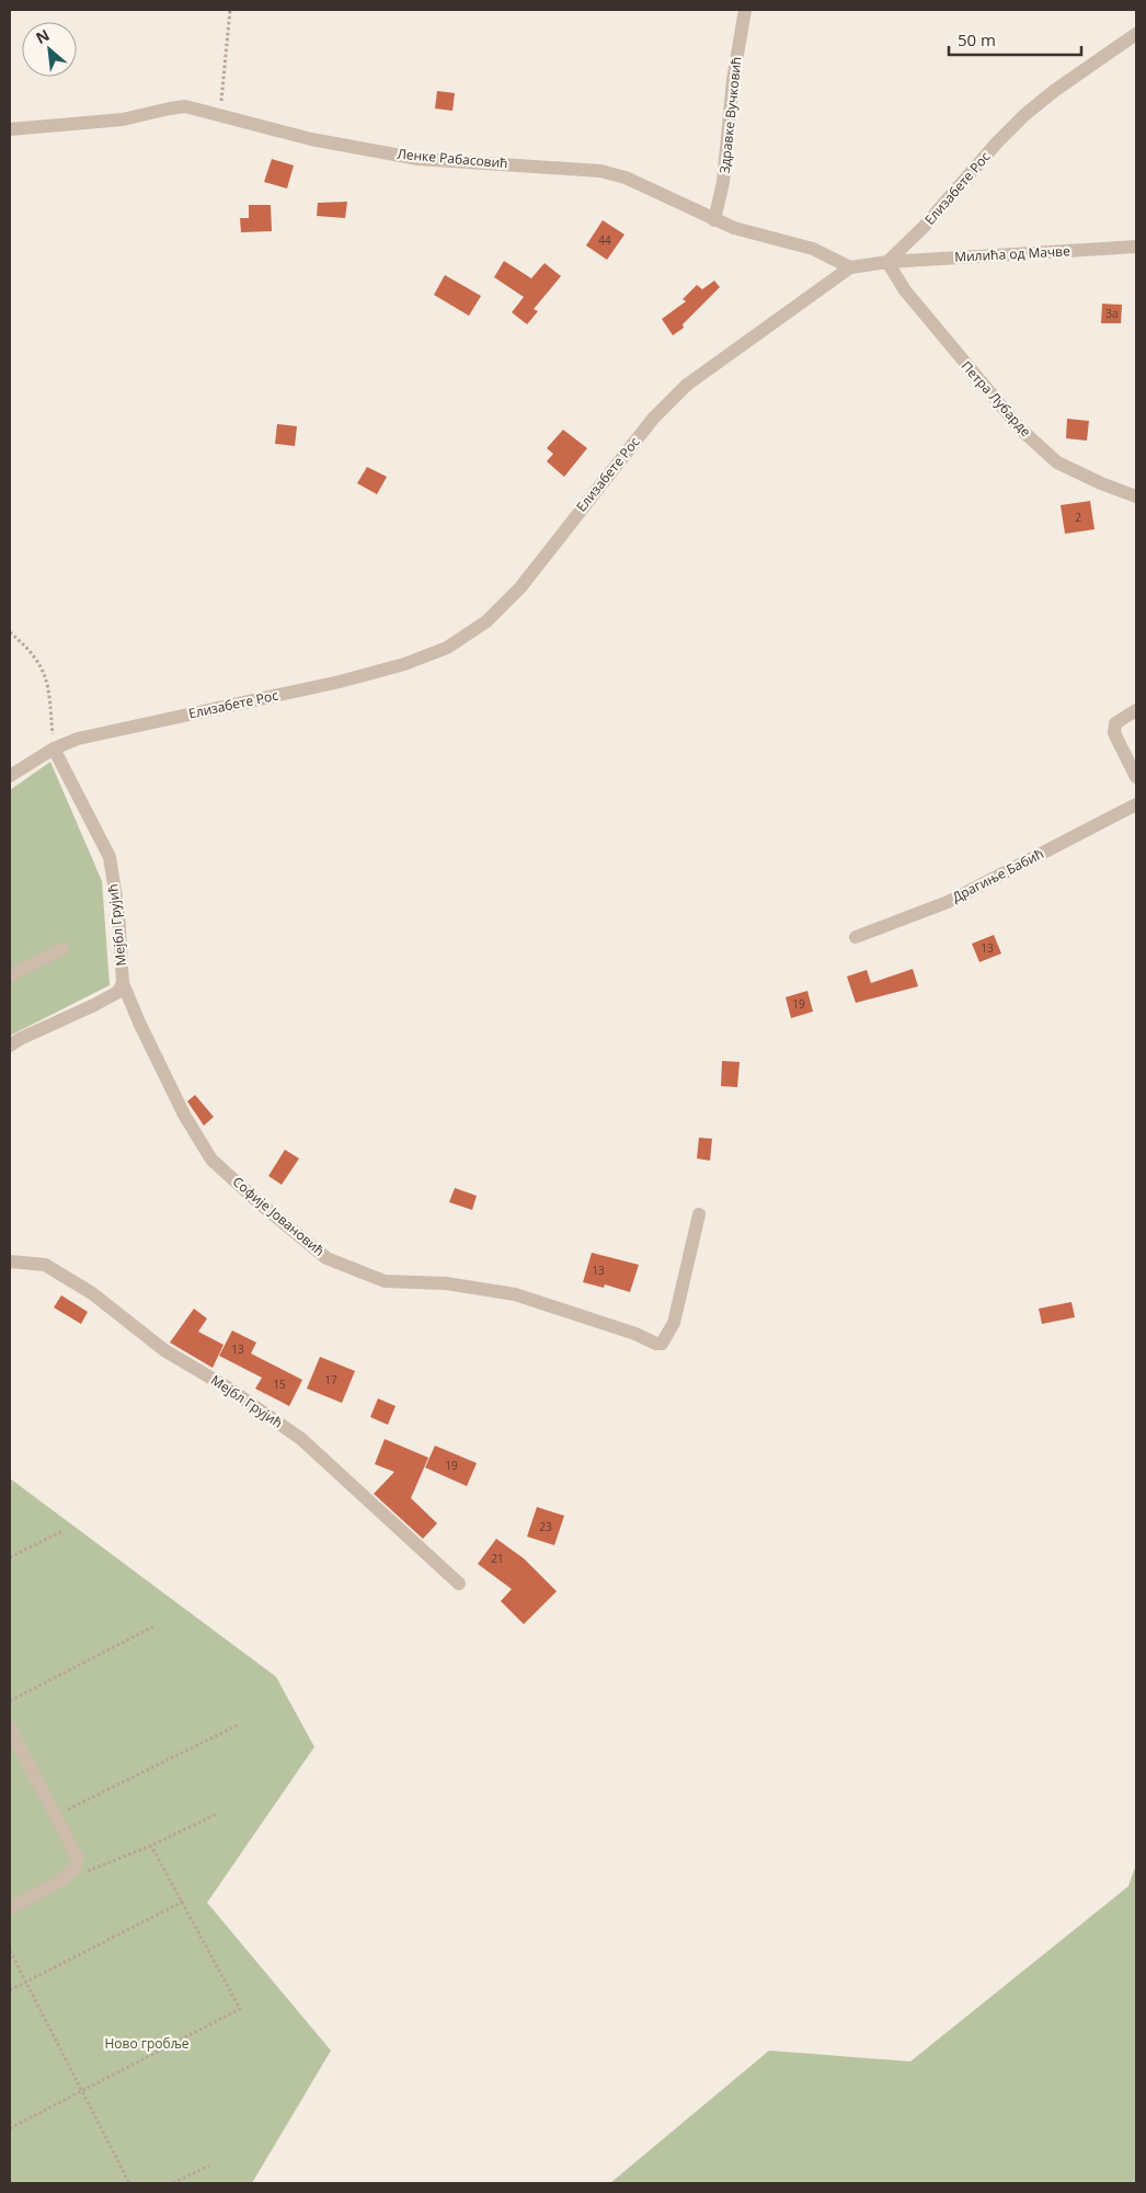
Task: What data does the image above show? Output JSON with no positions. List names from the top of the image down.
{
  "streets": {
    "street": [
      "Здравке Вучковић",
      "Ленке Рабасовић",
      "Елизабете Рос",
      "Милића од Мачве",
      "Петра Лубарде",
      "Драгиње Бабић",
      "Мејбл Грујић",
      "Софије Јовановић"
    ]
  },
  "crossings": [
    ["Здравке Вучковић", "Ленке Рабасовић"],
    ["Ленке Рабасовић", "Елизабете Рос"],
    ["Елизабете Рос", "Милића од Мачве"],
    ["Елизабете Рос", "Петра Лубарде"],
    ["Елизабете Рос", "Мејбл Грујић"],
    ["Милића од Мачве", "Петра Лубарде"],
    ["Мејбл Грујић", "Софије Јовановић"]
  ],
  "parks": ["Ново гробље"],
  "house_numbers": [
    "44",
    "3a",
    "2",
    "13",
    "19",
    "13",
    "13",
    "17",
    "15",
    "19",
    "23",
    "21"
  ],
  "scale_bar": "50 m",
  "north": "top left"
}
